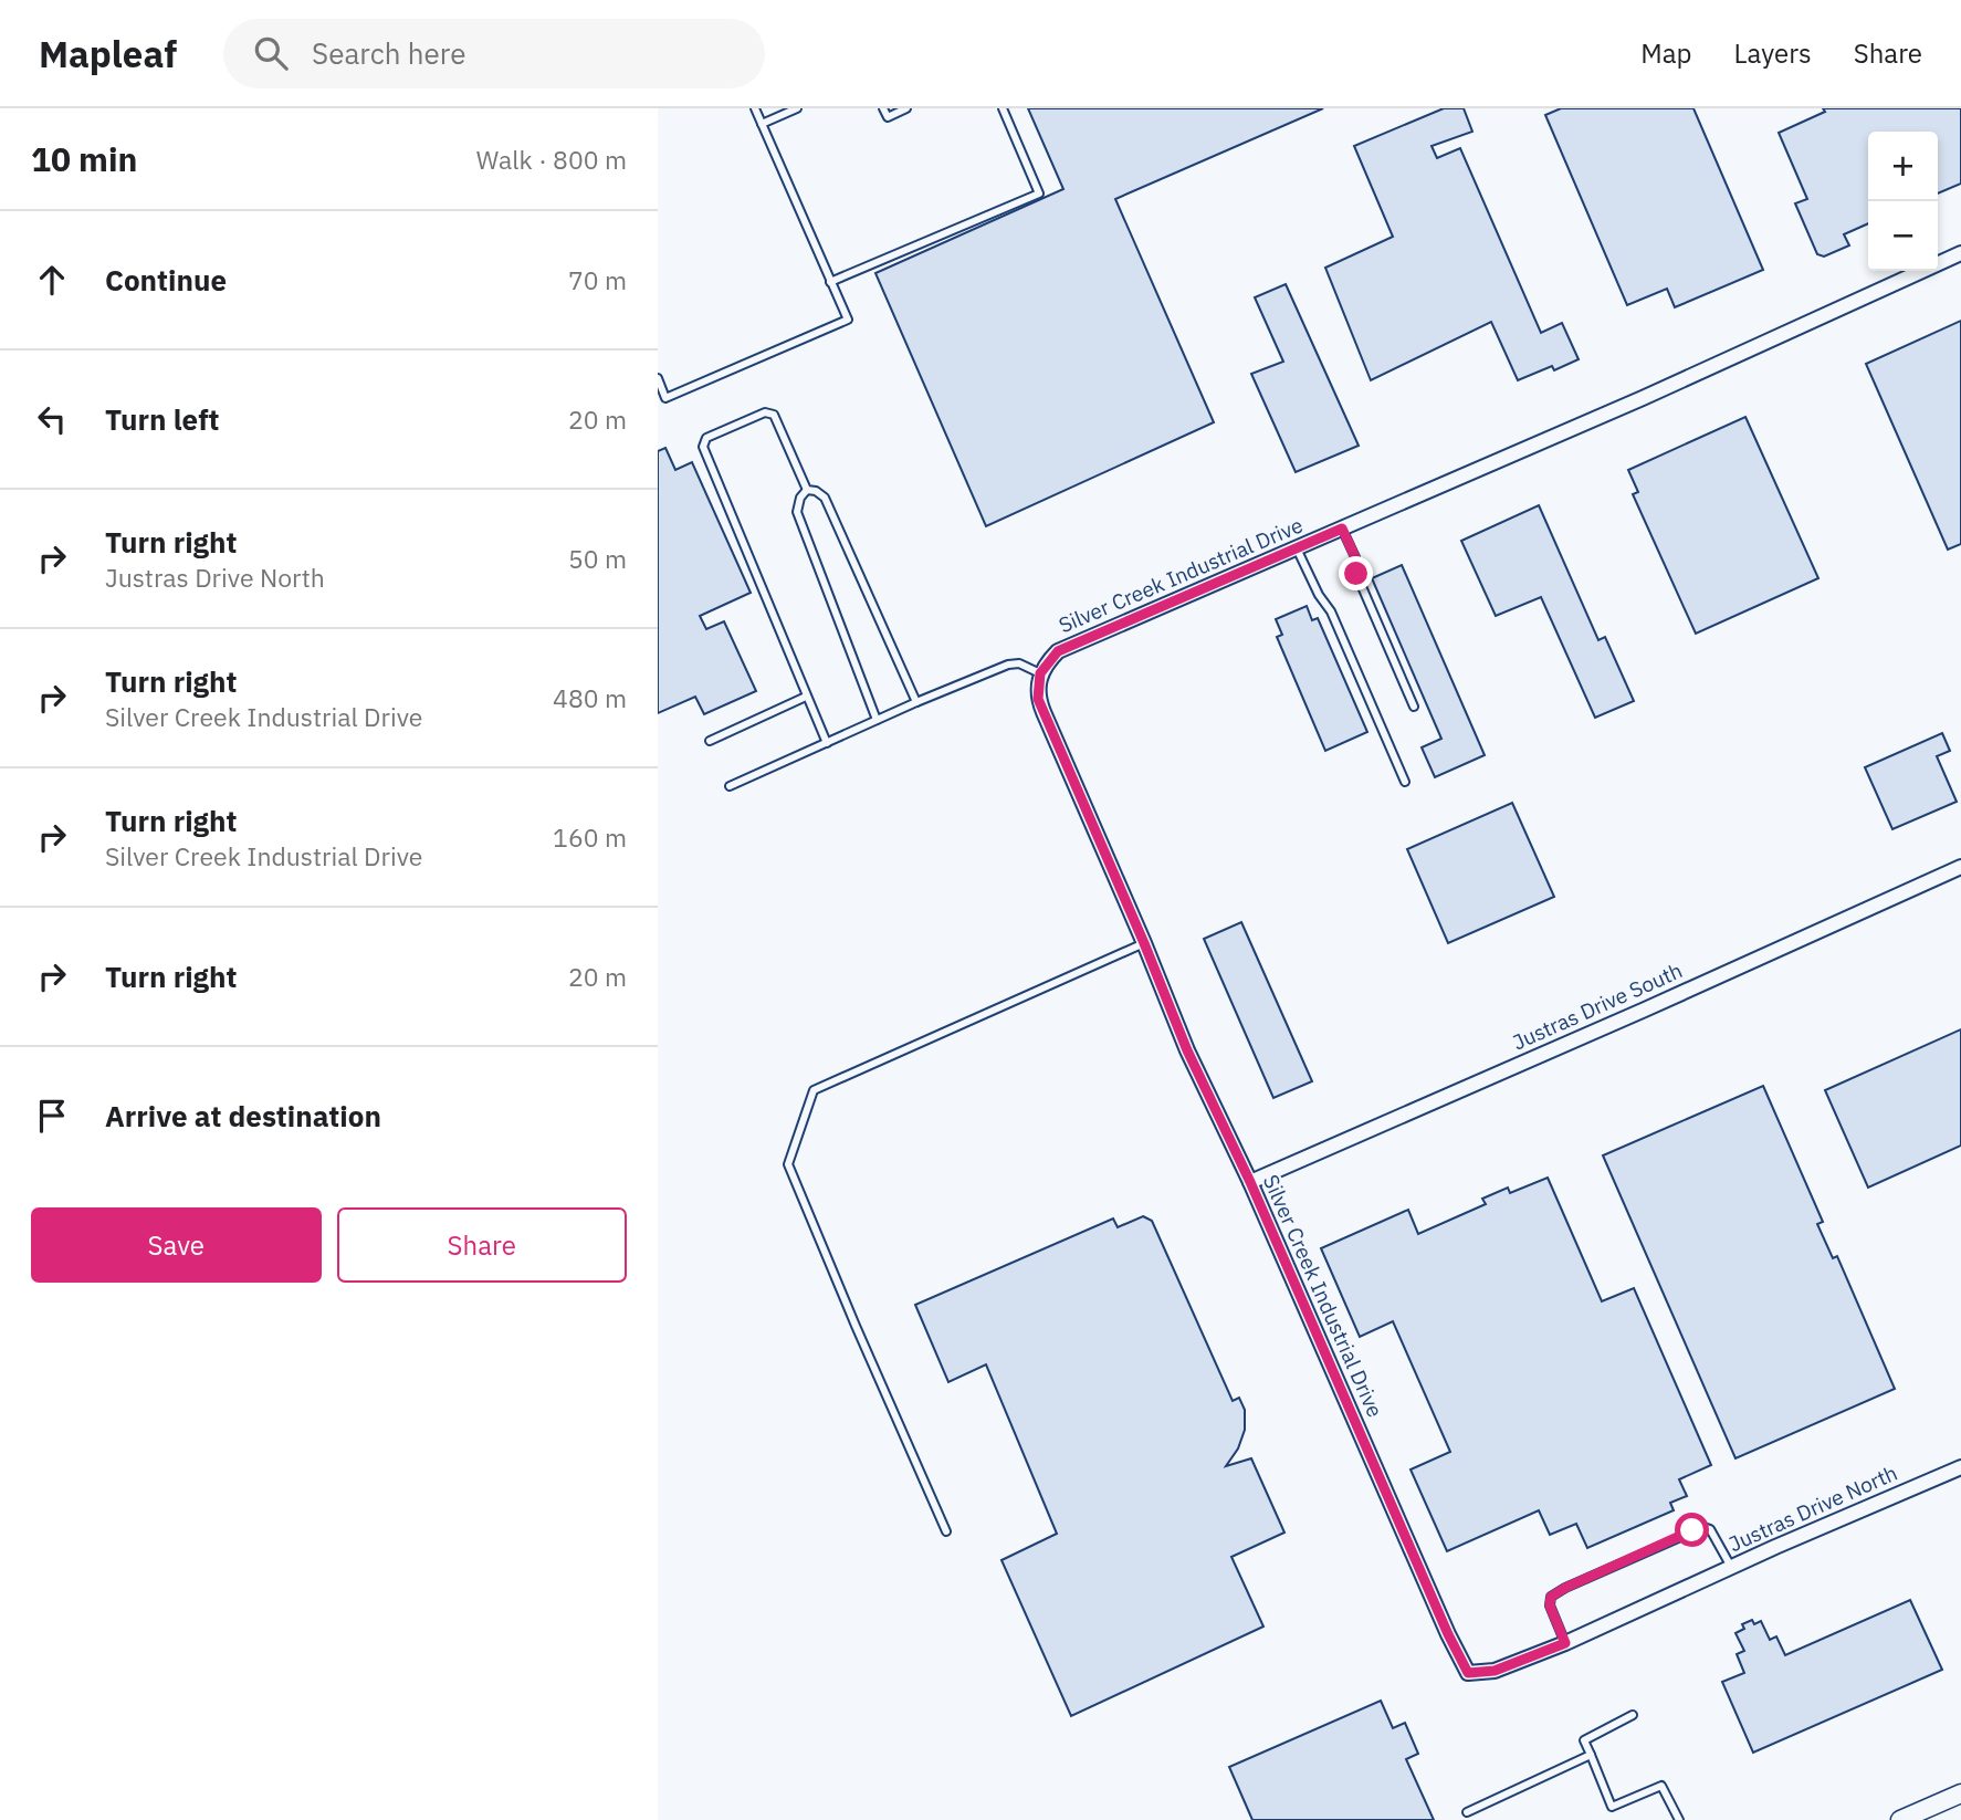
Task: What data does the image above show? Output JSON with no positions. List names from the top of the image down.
{
  "streets": {
    "street": ["Silver Creek Industrial Drive", "Justras Drive South", "Justras Drive North"]
  },
  "crossings": [
    ["Silver Creek Industrial Drive", "Justras Drive South"],
    ["Silver Creek Industrial Drive", "Justras Drive North"]
  ],
  "page": {
    "header": "Mapleaf",
    "search": "Search here",
    "nav": ["Map", "Layers", "Share"],
    "heading": ["10 min", "Walk · 800 m"],
    "map_buttons": ["+", "−"],
    "list": [
      ["Continue", "70 m"],
      ["Turn left", "20 m"],
      ["Turn right", "Justras Drive North", "50 m"],
      ["Turn right", "Silver Creek Industrial Drive", "480 m"],
      ["Turn right", "Silver Creek Industrial Drive", "160 m"],
      ["Turn right", "20 m"],
      "Arrive at destination"
    ],
    "buttons": ["Save", "Share"]
  }
}
